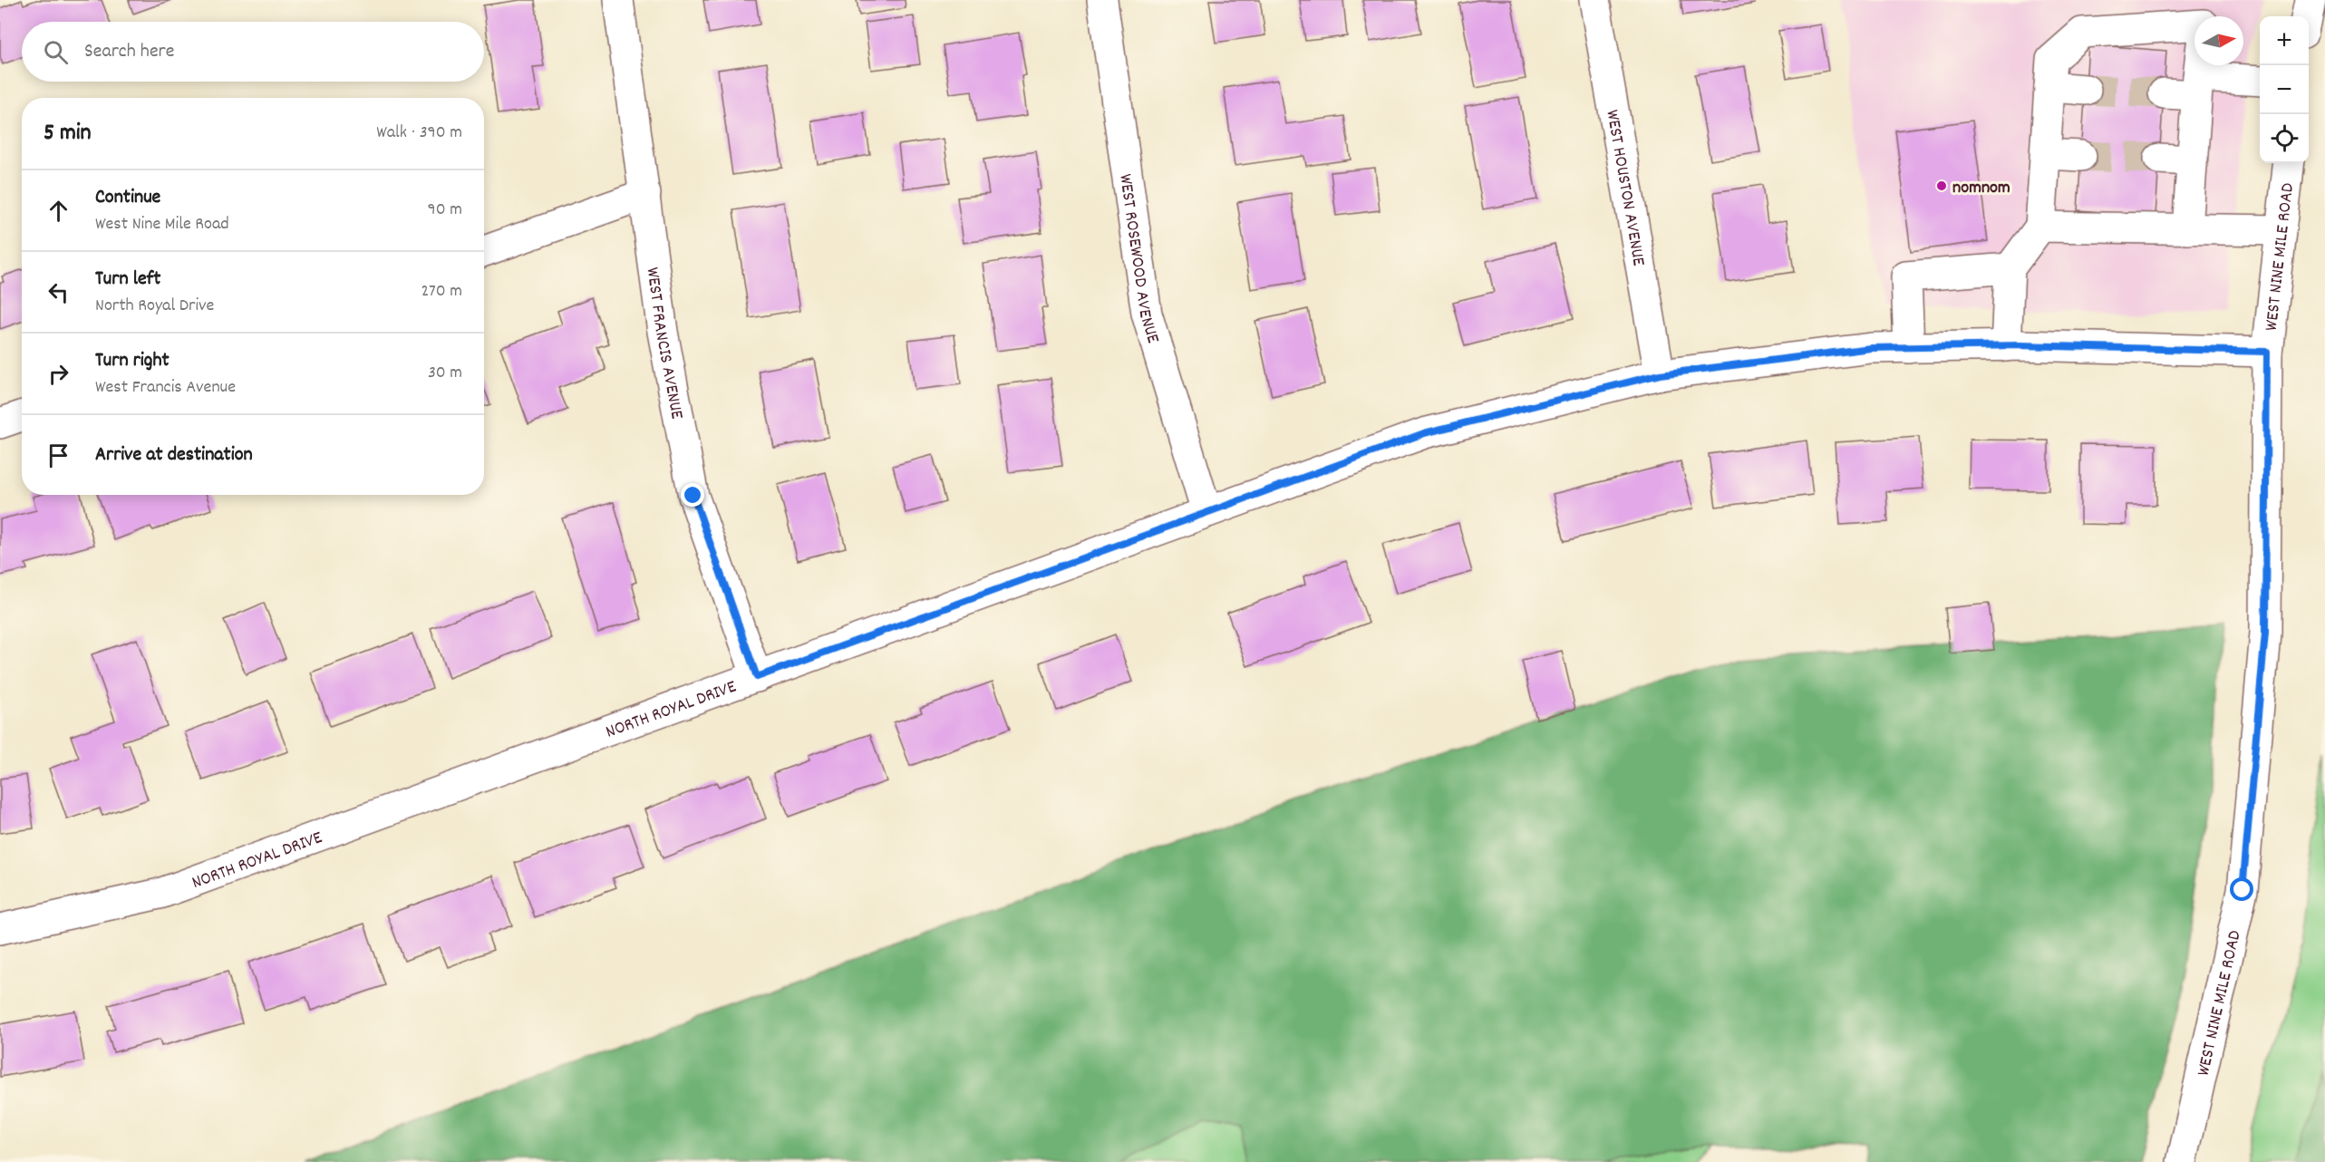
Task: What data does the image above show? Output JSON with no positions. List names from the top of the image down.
{
  "streets": {
    "street": [
      "WEST HOUSTON AVENUE",
      "WEST NINE MILE ROAD",
      "WEST ROSEWOOD AVENUE",
      "WEST FRANCIS AVENUE",
      "NORTH ROYAL DRIVE"
    ]
  },
  "crossings": [
    ["WEST HOUSTON AVENUE", "NORTH ROYAL DRIVE"],
    ["WEST NINE MILE ROAD", "NORTH ROYAL DRIVE"],
    ["WEST ROSEWOOD AVENUE", "NORTH ROYAL DRIVE"],
    ["WEST FRANCIS AVENUE", "NORTH ROYAL DRIVE"]
  ],
  "places": ["nomnom"],
  "north": "right",
  "page": {
    "map_buttons": ["+", "−"],
    "search": "Search here",
    "heading": ["5 min", "Walk · 390 m"],
    "list": [
      ["Continue", "West Nine Mile Road", "90 m"],
      ["Turn left", "North Royal Drive", "270 m"],
      ["Turn right", "West Francis Avenue", "30 m"],
      "Arrive at destination"
    ]
  }
}
